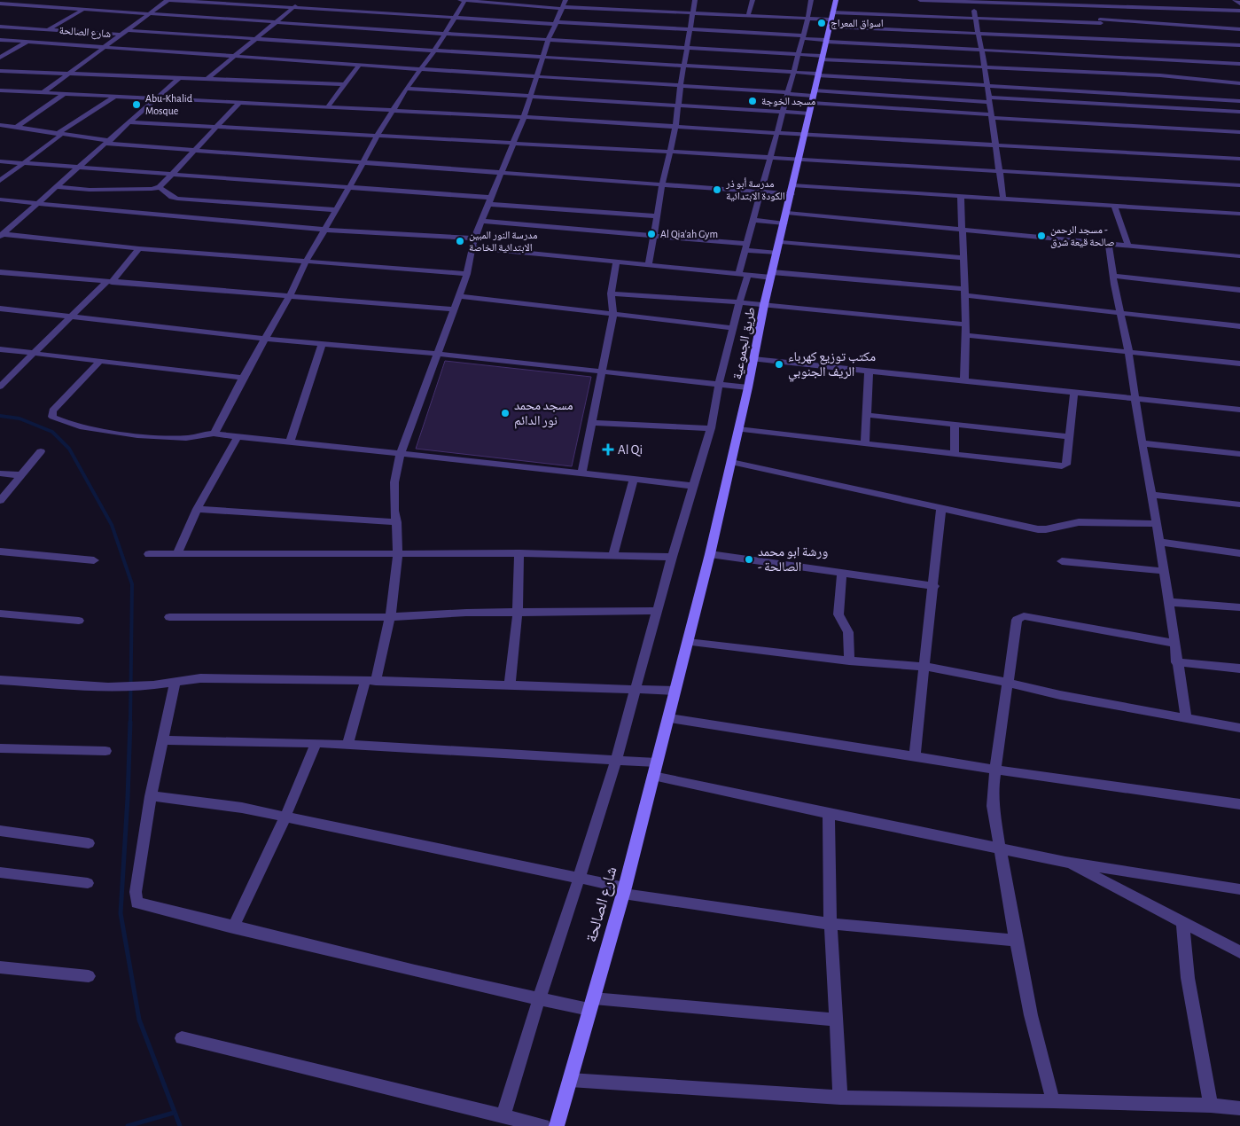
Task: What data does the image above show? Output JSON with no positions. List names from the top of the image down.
{
  "streets": {
    "main road": ["شارع الصالحة", "طريق الجموعية"]
  },
  "crossings": [
    ["شارع الصالحة", "طريق الجموعية"]
  ],
  "places": {
    "other": [
      "اسواق المعراج",
      "مسجد الخوجة",
      "Abu-Khalid Mosque",
      "مدرسة أبو ذر الكودة الابتدائية",
      "Al Qia'ah Gym",
      "مسجد الرحمن - صالحة قيعة شرق",
      "مدرسة النور المبين الابتدائية الخاصة",
      "مكتب توزيع كهرباء الريف الجنوبي",
      "مسجد محمد نور الدائم",
      "ورشة ابو محمد - الصالحة"
    ],
    "health": ["Al Qi"]
  }
}
